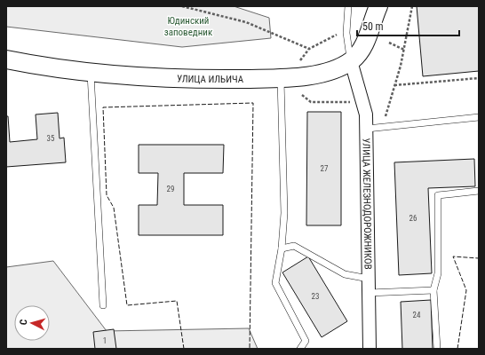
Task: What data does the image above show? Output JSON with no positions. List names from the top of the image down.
{
  "streets": {
    "main road": ["УЛИЦА ИЛЬИЧА"],
    "street": ["УЛИЦА ЖЕЛЕЗНОДОРОЖНИКОВ"]
  },
  "crossings": [
    ["УЛИЦА ИЛЬИЧА", "УЛИЦА ЖЕЛЕЗНОДОРОЖНИКОВ"]
  ],
  "parks": ["Юдинский заповедник"],
  "house_numbers": [
    "35",
    "27",
    "29",
    "26",
    "23",
    "24",
    "1"
  ],
  "scale_bar": "50 m",
  "north": "left"
}
